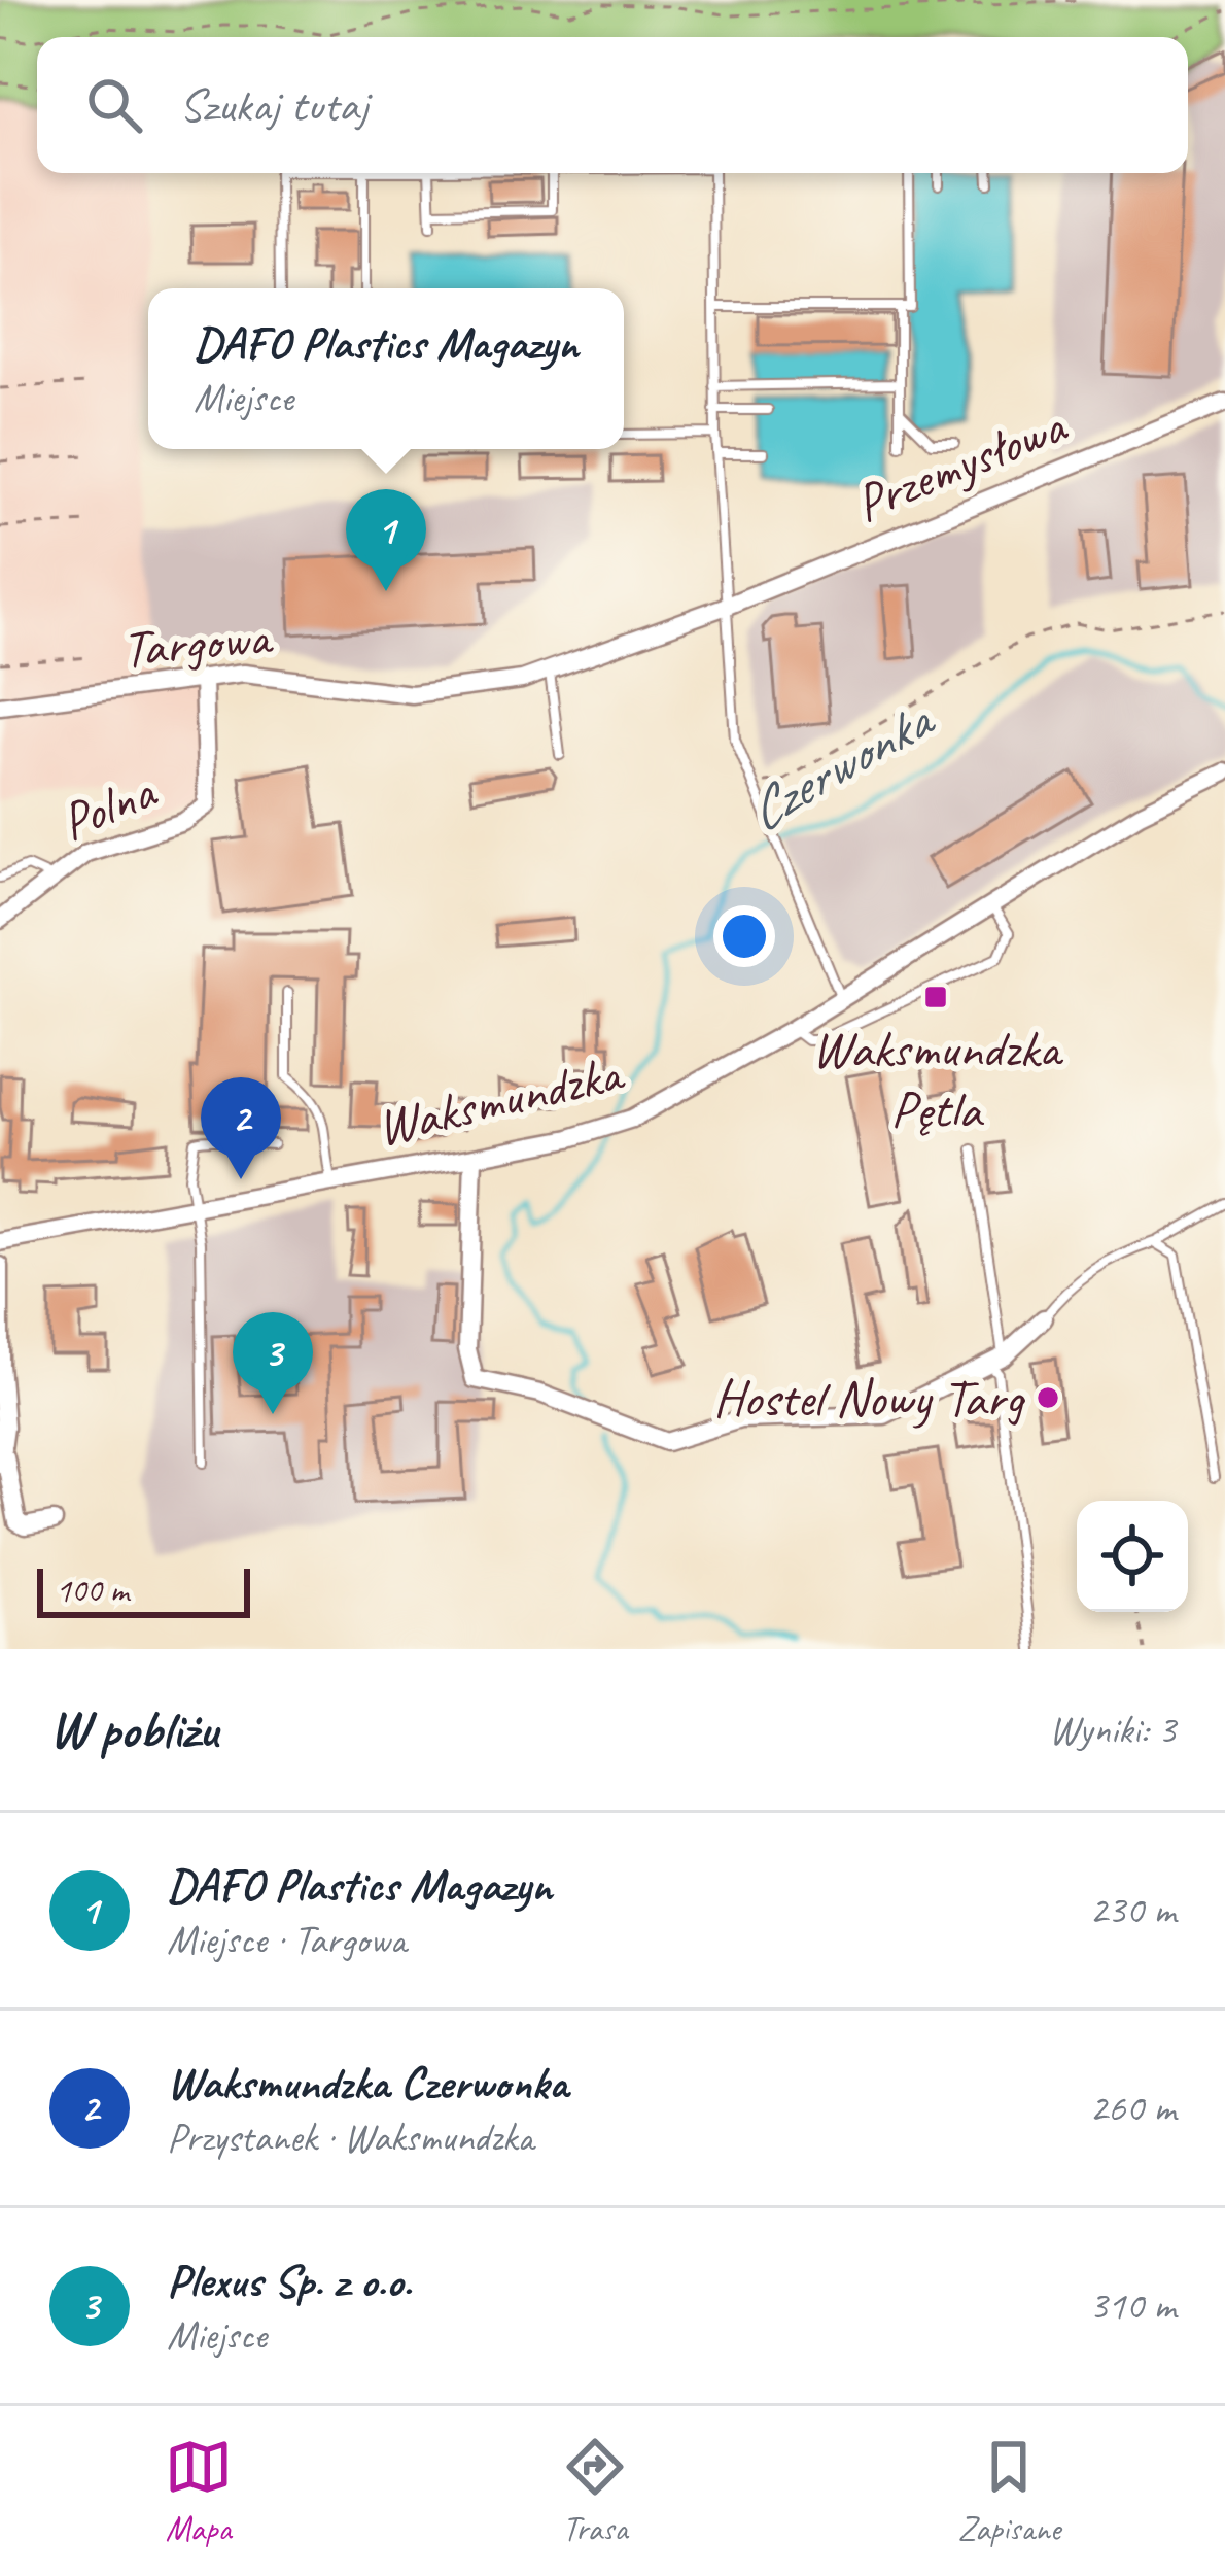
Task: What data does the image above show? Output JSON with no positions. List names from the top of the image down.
{
  "streets": {
    "street": [
      "Przemysłowa",
      "Targowa",
      "Polna",
      "Waksmundzka"
    ]
  },
  "crossings": [
    ["Targowa", "Polna"]
  ],
  "water": ["Czerwonka"],
  "places": {
    "transit": ["Waksmundzka Pętla"],
    "other": ["Hostel Nowy Targ"]
  },
  "scale_bar": "100 m",
  "page": {
    "search": "Szukaj tutaj",
    "popup": ["DAFO Plastics Magazyn", "Miejsce"],
    "pins": ["1", "2", "3"],
    "scale": "100 m",
    "heading": ["W pobliżu", "Wyniki: 3"],
    "list": [
      {
        "mark": "1",
        "name": "DAFO Plastics Magazyn",
        "note": "Miejsce · Targowa",
        "value": "230 m"
      },
      {
        "mark": "2",
        "name": "Waksmundzka Czerwonka",
        "note": "Przystanek · Waksmundzka",
        "value": "260 m"
      },
      {
        "mark": "3",
        "name": "Plexus Sp. z o.o.",
        "note": "Miejsce",
        "value": "310 m"
      }
    ],
    "nav": ["Mapa", "Trasa", "Zapisane"]
  }
}
